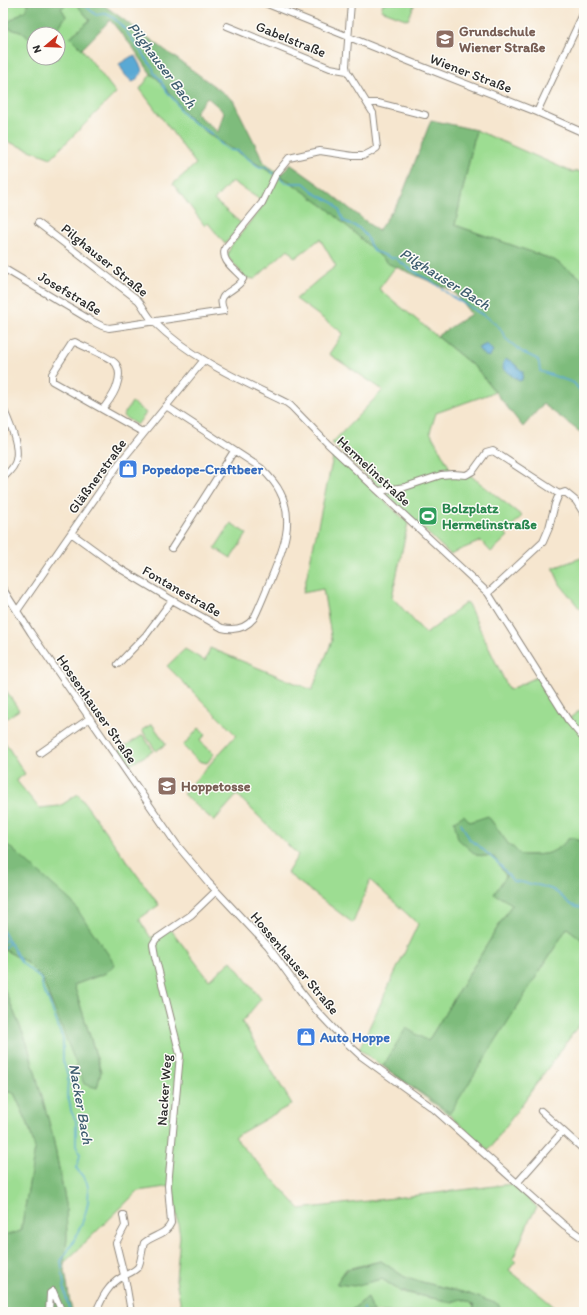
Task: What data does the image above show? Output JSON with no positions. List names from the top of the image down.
{
  "streets": {
    "street": [
      "Gabelstraße",
      "Wiener Straße",
      "Pilghauser Straße",
      "Josefstraße",
      "Hermelinstraße",
      "Gläßnerstraße",
      "Fontanestraße",
      "Hossenhauser Straße",
      "Nacker Weg"
    ]
  },
  "crossings": [
    ["Pilghauser Straße", "Josefstraße"],
    ["Pilghauser Straße", "Hermelinstraße"],
    ["Josefstraße", "Hermelinstraße"],
    ["Hermelinstraße", "Gläßnerstraße"],
    ["Gläßnerstraße", "Fontanestraße"],
    ["Gläßnerstraße", "Hossenhauser Straße"],
    ["Hossenhauser Straße", "Nacker Weg"]
  ],
  "water": ["Pilghauser Bach", "Nacker Bach"],
  "places": {
    "school or university": ["Grundschule Wiener Straße", "Hoppetosse"],
    "shop": ["Popedope-Craftbeer", "Auto Hoppe"],
    "sports": ["Bolzplatz Hermelinstraße"]
  },
  "north": "left"
}
